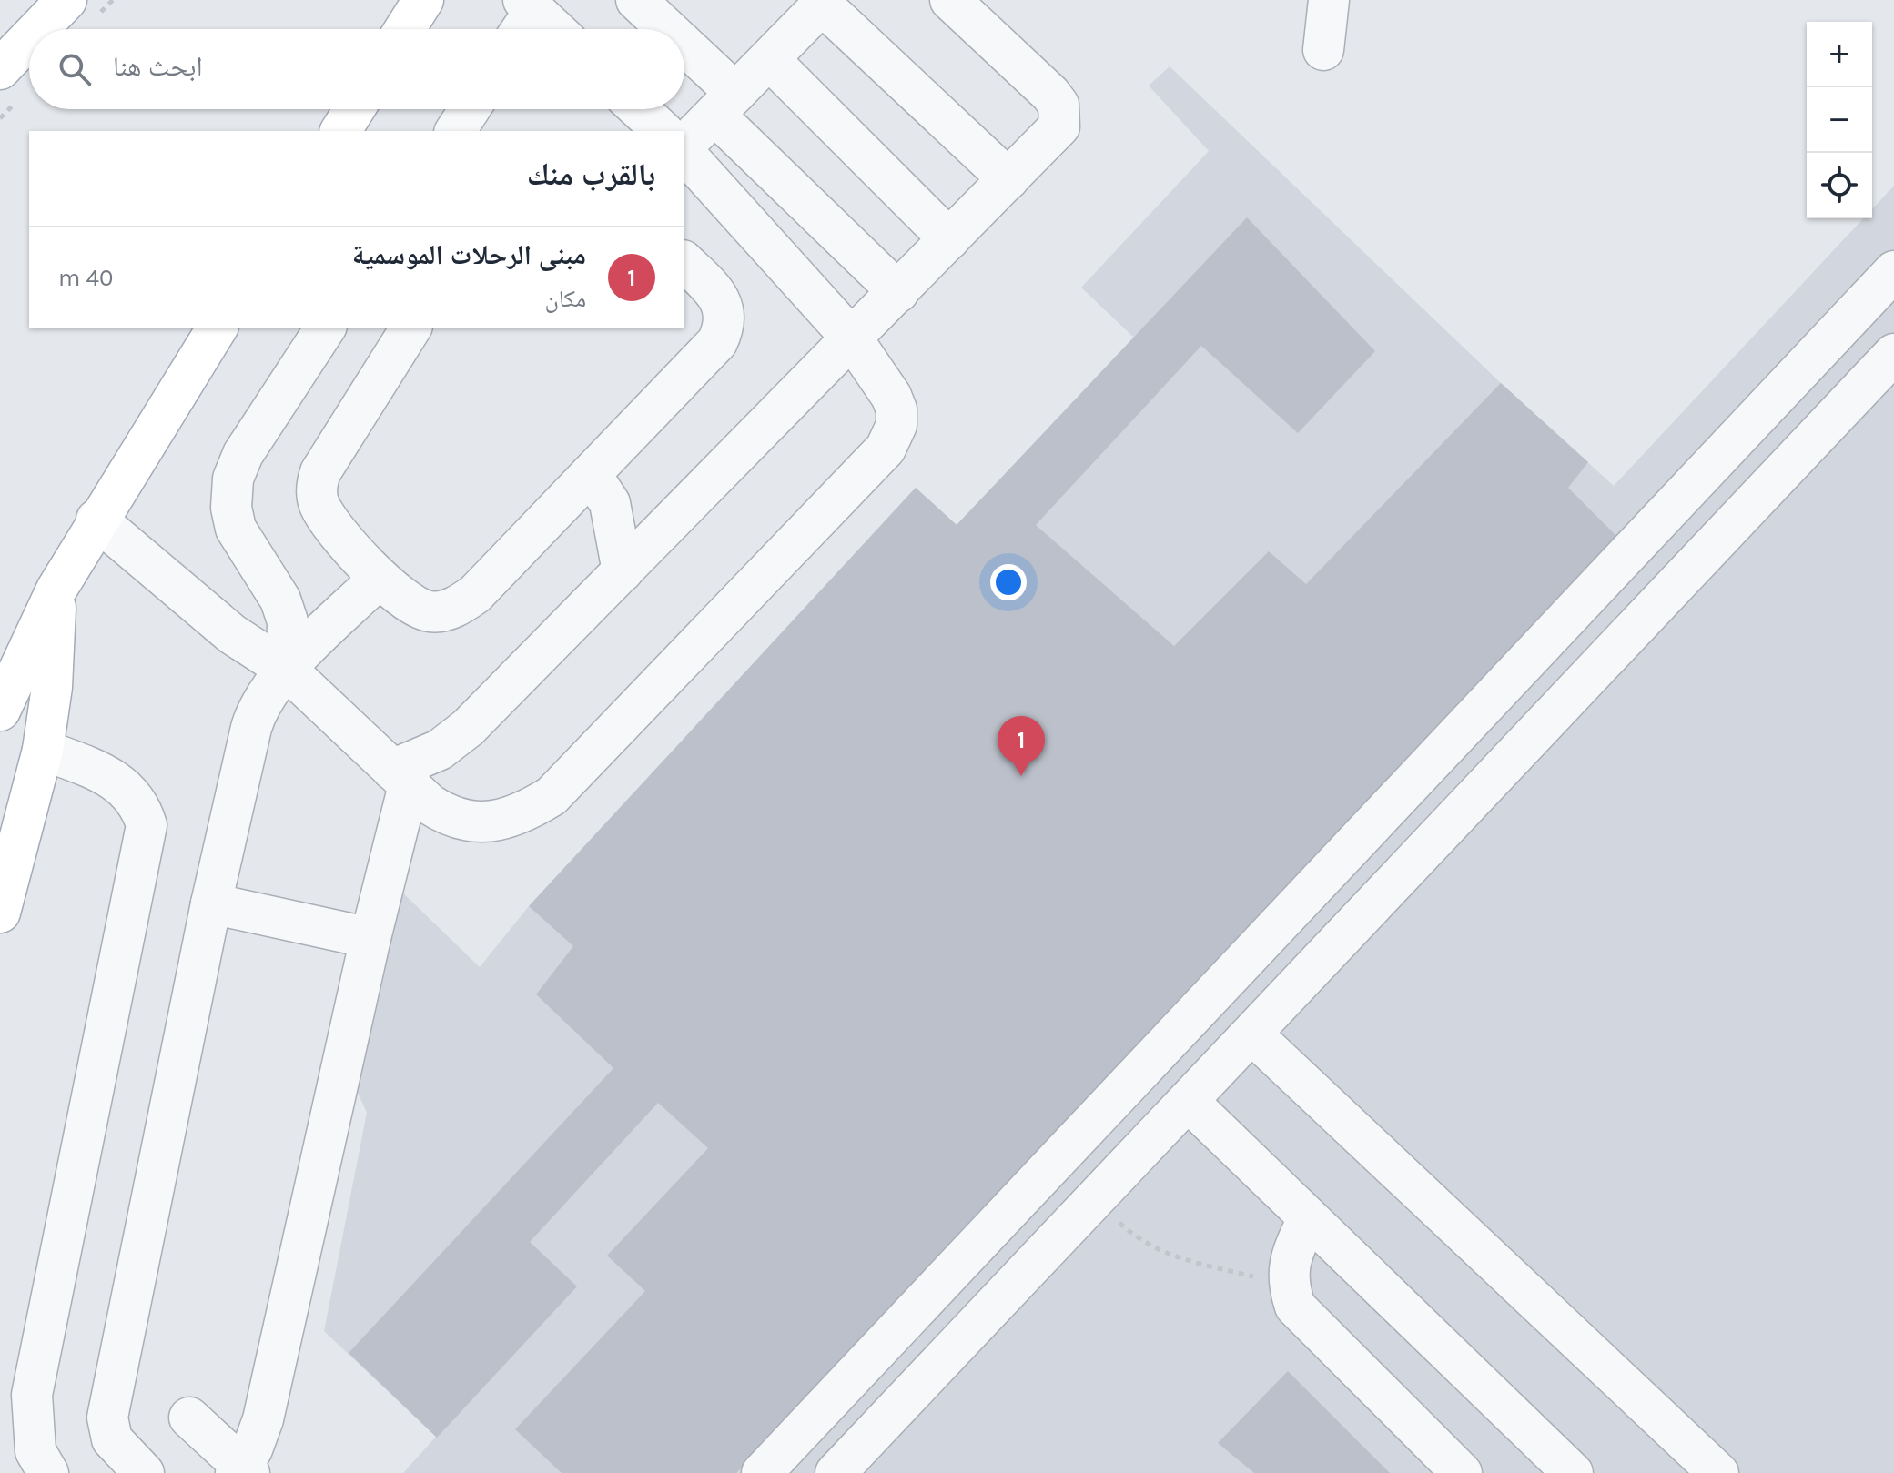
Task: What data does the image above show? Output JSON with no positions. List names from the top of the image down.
{
  "page": {
    "map_buttons": ["+", "−"],
    "search": "ابحث هنا",
    "heading": "بالقرب منك",
    "list": [
      {
        "mark": "1",
        "name": "مبنى الرحلات الموسمية",
        "note": "مكان",
        "value": "40 m"
      }
    ],
    "pins": "1"
  }
}
